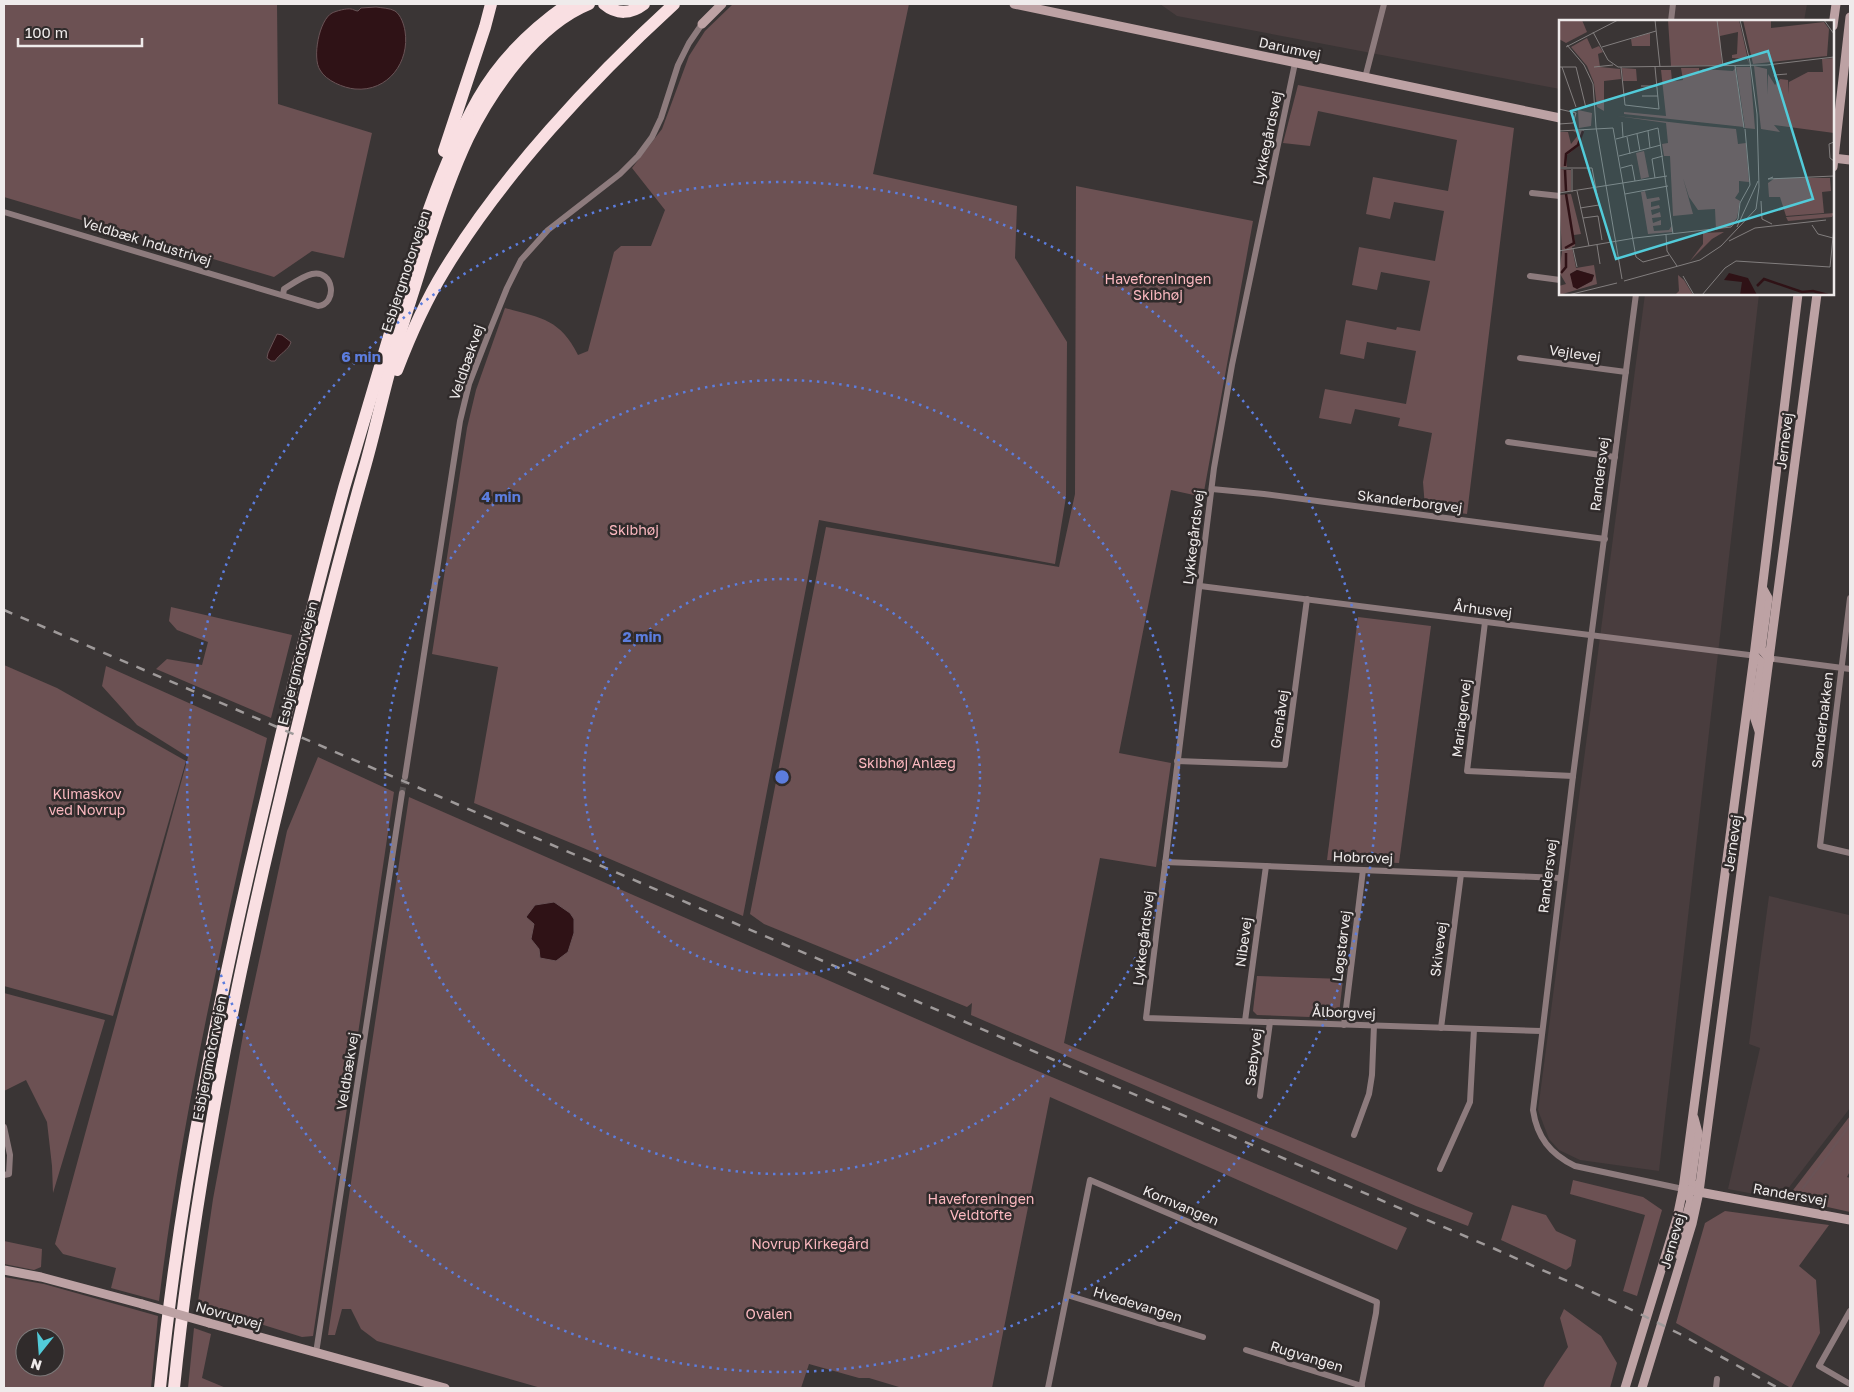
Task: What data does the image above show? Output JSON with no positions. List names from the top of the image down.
{
  "streets": {
    "highway": ["Esbjergmotorvejen"],
    "main road": [
      "Darumvej",
      "Jernevej",
      "Randersvej",
      "Novrupvej"
    ],
    "street": [
      "Lykkegårdsvej",
      "Veldbæk Industrivej",
      "Vejlevej",
      "Veldbækvej",
      "Skanderborgvej",
      "Århusvej",
      "Mariagervej",
      "Grenåvej",
      "Sønderbakken",
      "Hobrovej",
      "Nibevej",
      "Løgstørvej",
      "Skivevej",
      "Ålborgvej",
      "Sæbyvej",
      "Kornvangen",
      "Hvedevangen",
      "Rugvangen"
    ]
  },
  "crossings": [
    ["Darumvej", "Lykkegårdsvej"],
    ["Lykkegårdsvej", "Skanderborgvej"],
    ["Lykkegårdsvej", "Århusvej"],
    ["Lykkegårdsvej", "Grenåvej"],
    ["Lykkegårdsvej", "Hobrovej"],
    ["Lykkegårdsvej", "Ålborgvej"],
    ["Vejlevej", "Randersvej"],
    ["Veldbækvej", "Novrupvej"],
    ["Jernevej", "Randersvej"],
    ["Jernevej", "Århusvej"],
    ["Randersvej", "Skanderborgvej"],
    ["Randersvej", "Århusvej"],
    ["Randersvej", "Mariagervej"],
    ["Randersvej", "Hobrovej"],
    ["Randersvej", "Ålborgvej"],
    ["Århusvej", "Mariagervej"],
    ["Århusvej", "Grenåvej"],
    ["Århusvej", "Sønderbakken"],
    ["Hobrovej", "Nibevej"],
    ["Hobrovej", "Løgstørvej"],
    ["Hobrovej", "Skivevej"],
    ["Nibevej", "Ålborgvej"],
    ["Løgstørvej", "Ålborgvej"],
    ["Skivevej", "Ålborgvej"],
    ["Ålborgvej", "Sæbyvej"],
    ["Kornvangen", "Hvedevangen"],
    ["Kornvangen", "Rugvangen"]
  ],
  "parks": [
    "Haveforeningen Skibhøj",
    "Skibhøj",
    "Skibhøj Anlæg",
    "Klimaskov ved Novrup",
    "Haveforeningen Veldtofte",
    "Novrup Kirkegård",
    "Ovalen"
  ],
  "scale_bar": "100 m",
  "north": "bottom",
  "rings": ["6 min", "4 min", "2 min"]
}
